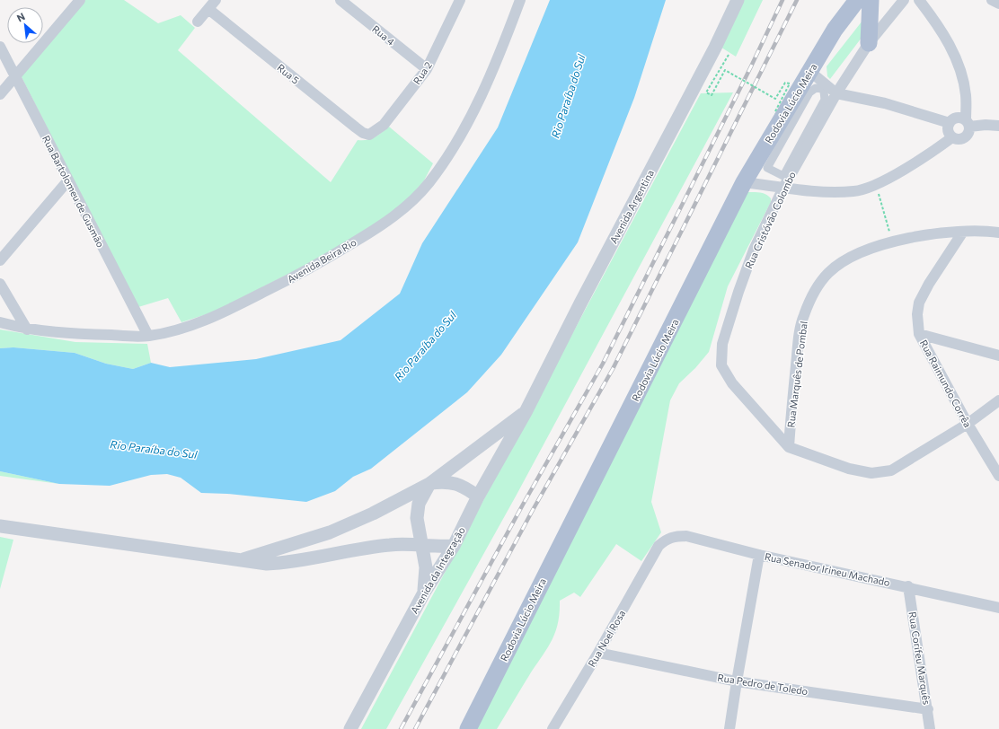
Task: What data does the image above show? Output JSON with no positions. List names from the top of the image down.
{
  "streets": {
    "main road": ["Rodovia Lúcio Meira"],
    "street": [
      "Rua 4",
      "Rua 2",
      "Rua 5",
      "Rua Bartolomeu de Gusmão",
      "Avenida Argentina",
      "Rua Cristóvão Colombo",
      "Avenida Beira Rio",
      "Rua Marquês de Pombal",
      "Rua Raimundo Corrêa",
      "Rua Senador Irineu Machado",
      "Avenida da Integração",
      "Rua Noel Rosa",
      "Rua Corifeu Marquês",
      "Rua Pedro de Toledo"
    ]
  },
  "crossings": [
    ["Rua 4", "Rua 2"],
    ["Rua 2", "Rua 5"],
    ["Rua Bartolomeu de Gusmão", "Avenida Beira Rio"],
    ["Avenida Argentina", "Avenida da Integração"],
    ["Rua Cristóvão Colombo", "Rua Marquês de Pombal"],
    ["Rua Cristóvão Colombo", "Rua Raimundo Corrêa"],
    ["Rua Marquês de Pombal", "Rua Raimundo Corrêa"],
    ["Rua Senador Irineu Machado", "Rua Noel Rosa"],
    ["Rua Senador Irineu Machado", "Rua Corifeu Marquês"],
    ["Rua Noel Rosa", "Rua Pedro de Toledo"],
    ["Rua Corifeu Marquês", "Rua Pedro de Toledo"]
  ],
  "water": ["Rio Paraíba do Sul"],
  "north": "top left"
}
